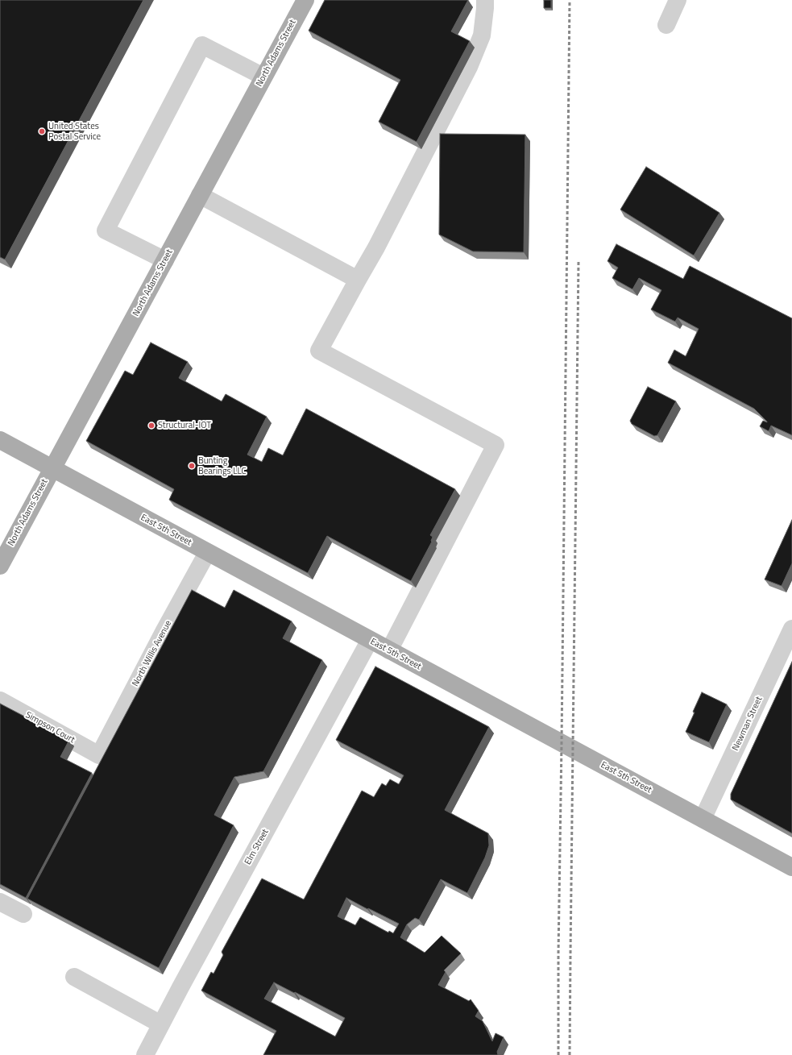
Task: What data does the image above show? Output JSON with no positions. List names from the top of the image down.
{
  "streets": {
    "main road": ["North Adams Street", "East 5th Street"],
    "street": [
      "North Willis Avenue",
      "Newman Street",
      "Simpson Court",
      "Elm Street"
    ]
  },
  "crossings": [
    ["North Adams Street", "East 5th Street"],
    ["East 5th Street", "North Willis Avenue"],
    ["East 5th Street", "Newman Street"],
    ["East 5th Street", "Elm Street"],
    ["North Willis Avenue", "Simpson Court"]
  ],
  "places": ["United States Postal Service", "Structural-IOT", "Bunting Bearings LLC"]
}
